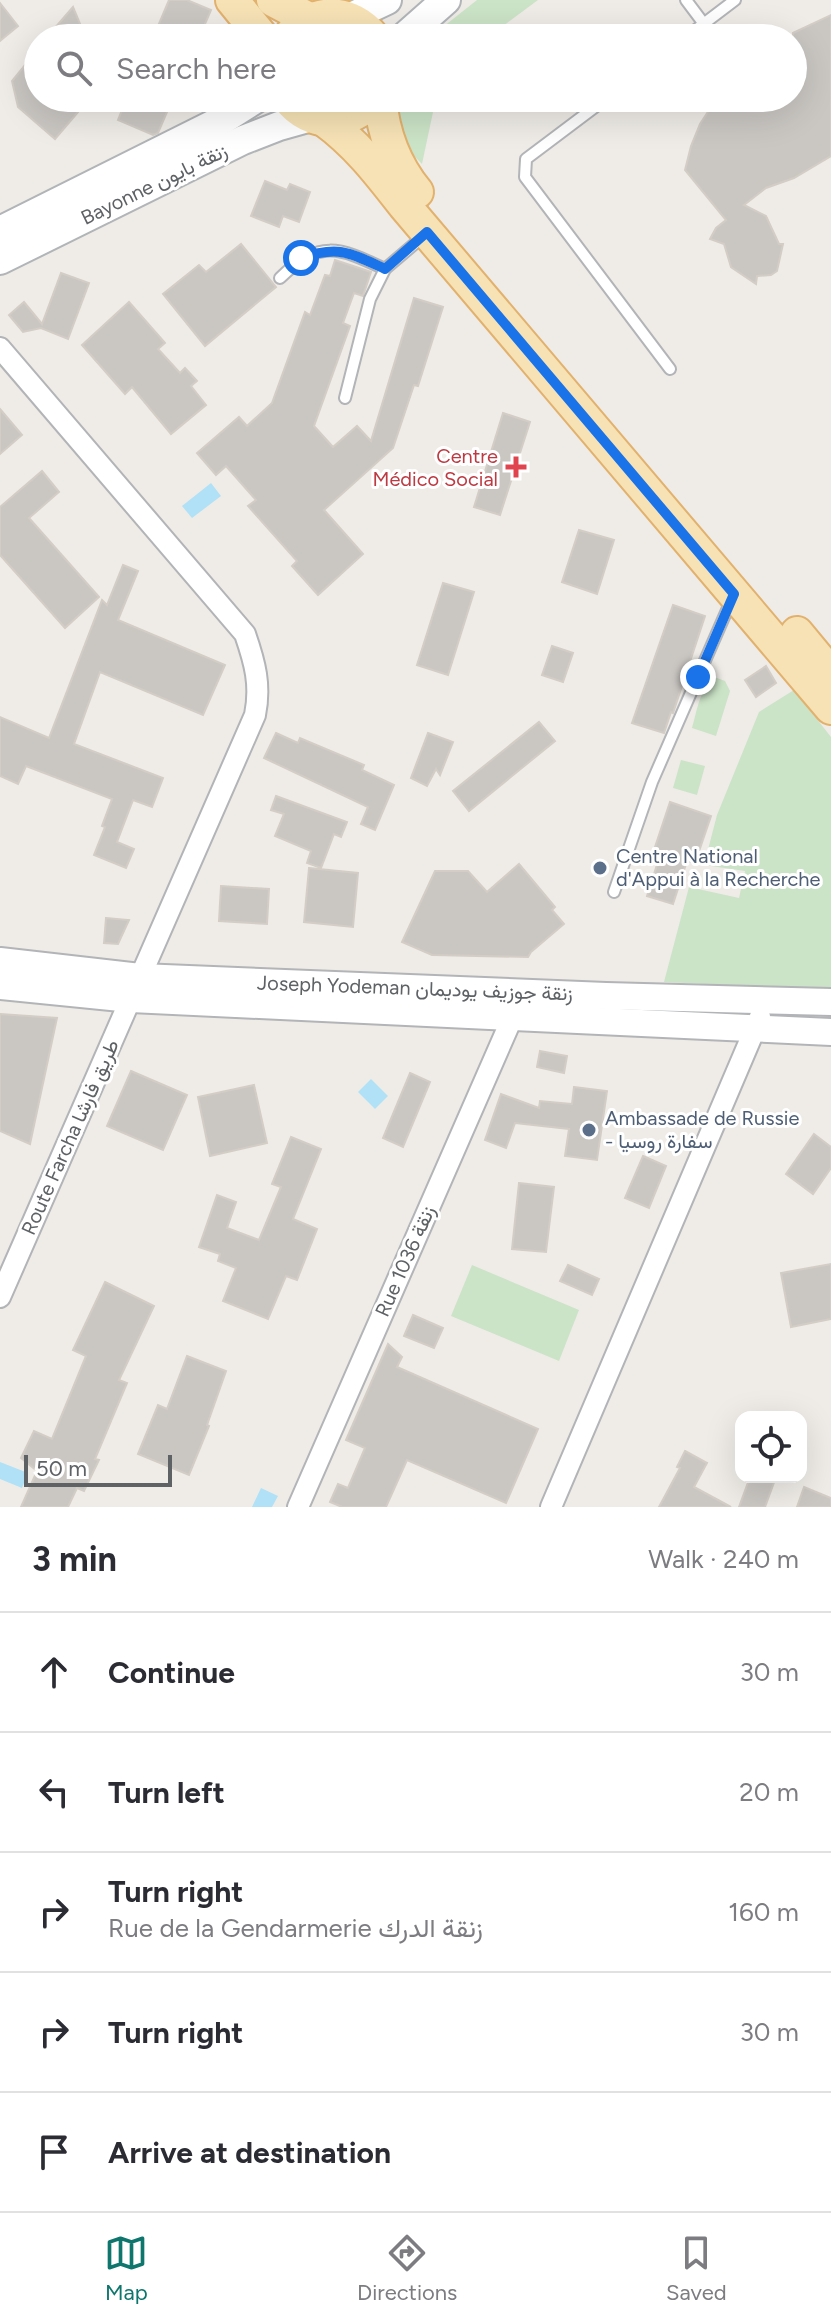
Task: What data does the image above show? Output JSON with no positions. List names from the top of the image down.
{
  "streets": {
    "main road": ["Bayonne زنقة بايون"],
    "street": ["Joseph Yodeman زنقة جوزيف يوديمان", "Route Farcha طريق فارشا", "Rue 1036 زنقة"]
  },
  "crossings": [
    ["Joseph Yodeman زنقة جوزيف يوديمان", "Route Farcha طريق فارشا"],
    ["Joseph Yodeman زنقة جوزيف يوديمان", "Rue 1036 زنقة"]
  ],
  "places": {
    "health": ["Centre Médico Social"],
    "other": ["Centre National d'Appui à la Recherche", "Ambassade de Russie - سفارة روسيا"]
  },
  "scale_bar": "50 m",
  "page": {
    "search": "Search here",
    "scale": "50 m",
    "heading": ["3 min", "Walk · 240 m"],
    "list": [
      ["Continue", "30 m"],
      ["Turn left", "20 m"],
      ["Turn right", "Rue de la Gendarmerie زنقة الدرك", "160 m"],
      ["Turn right", "30 m"],
      "Arrive at destination"
    ],
    "nav": ["Map", "Directions", "Saved"]
  }
}
